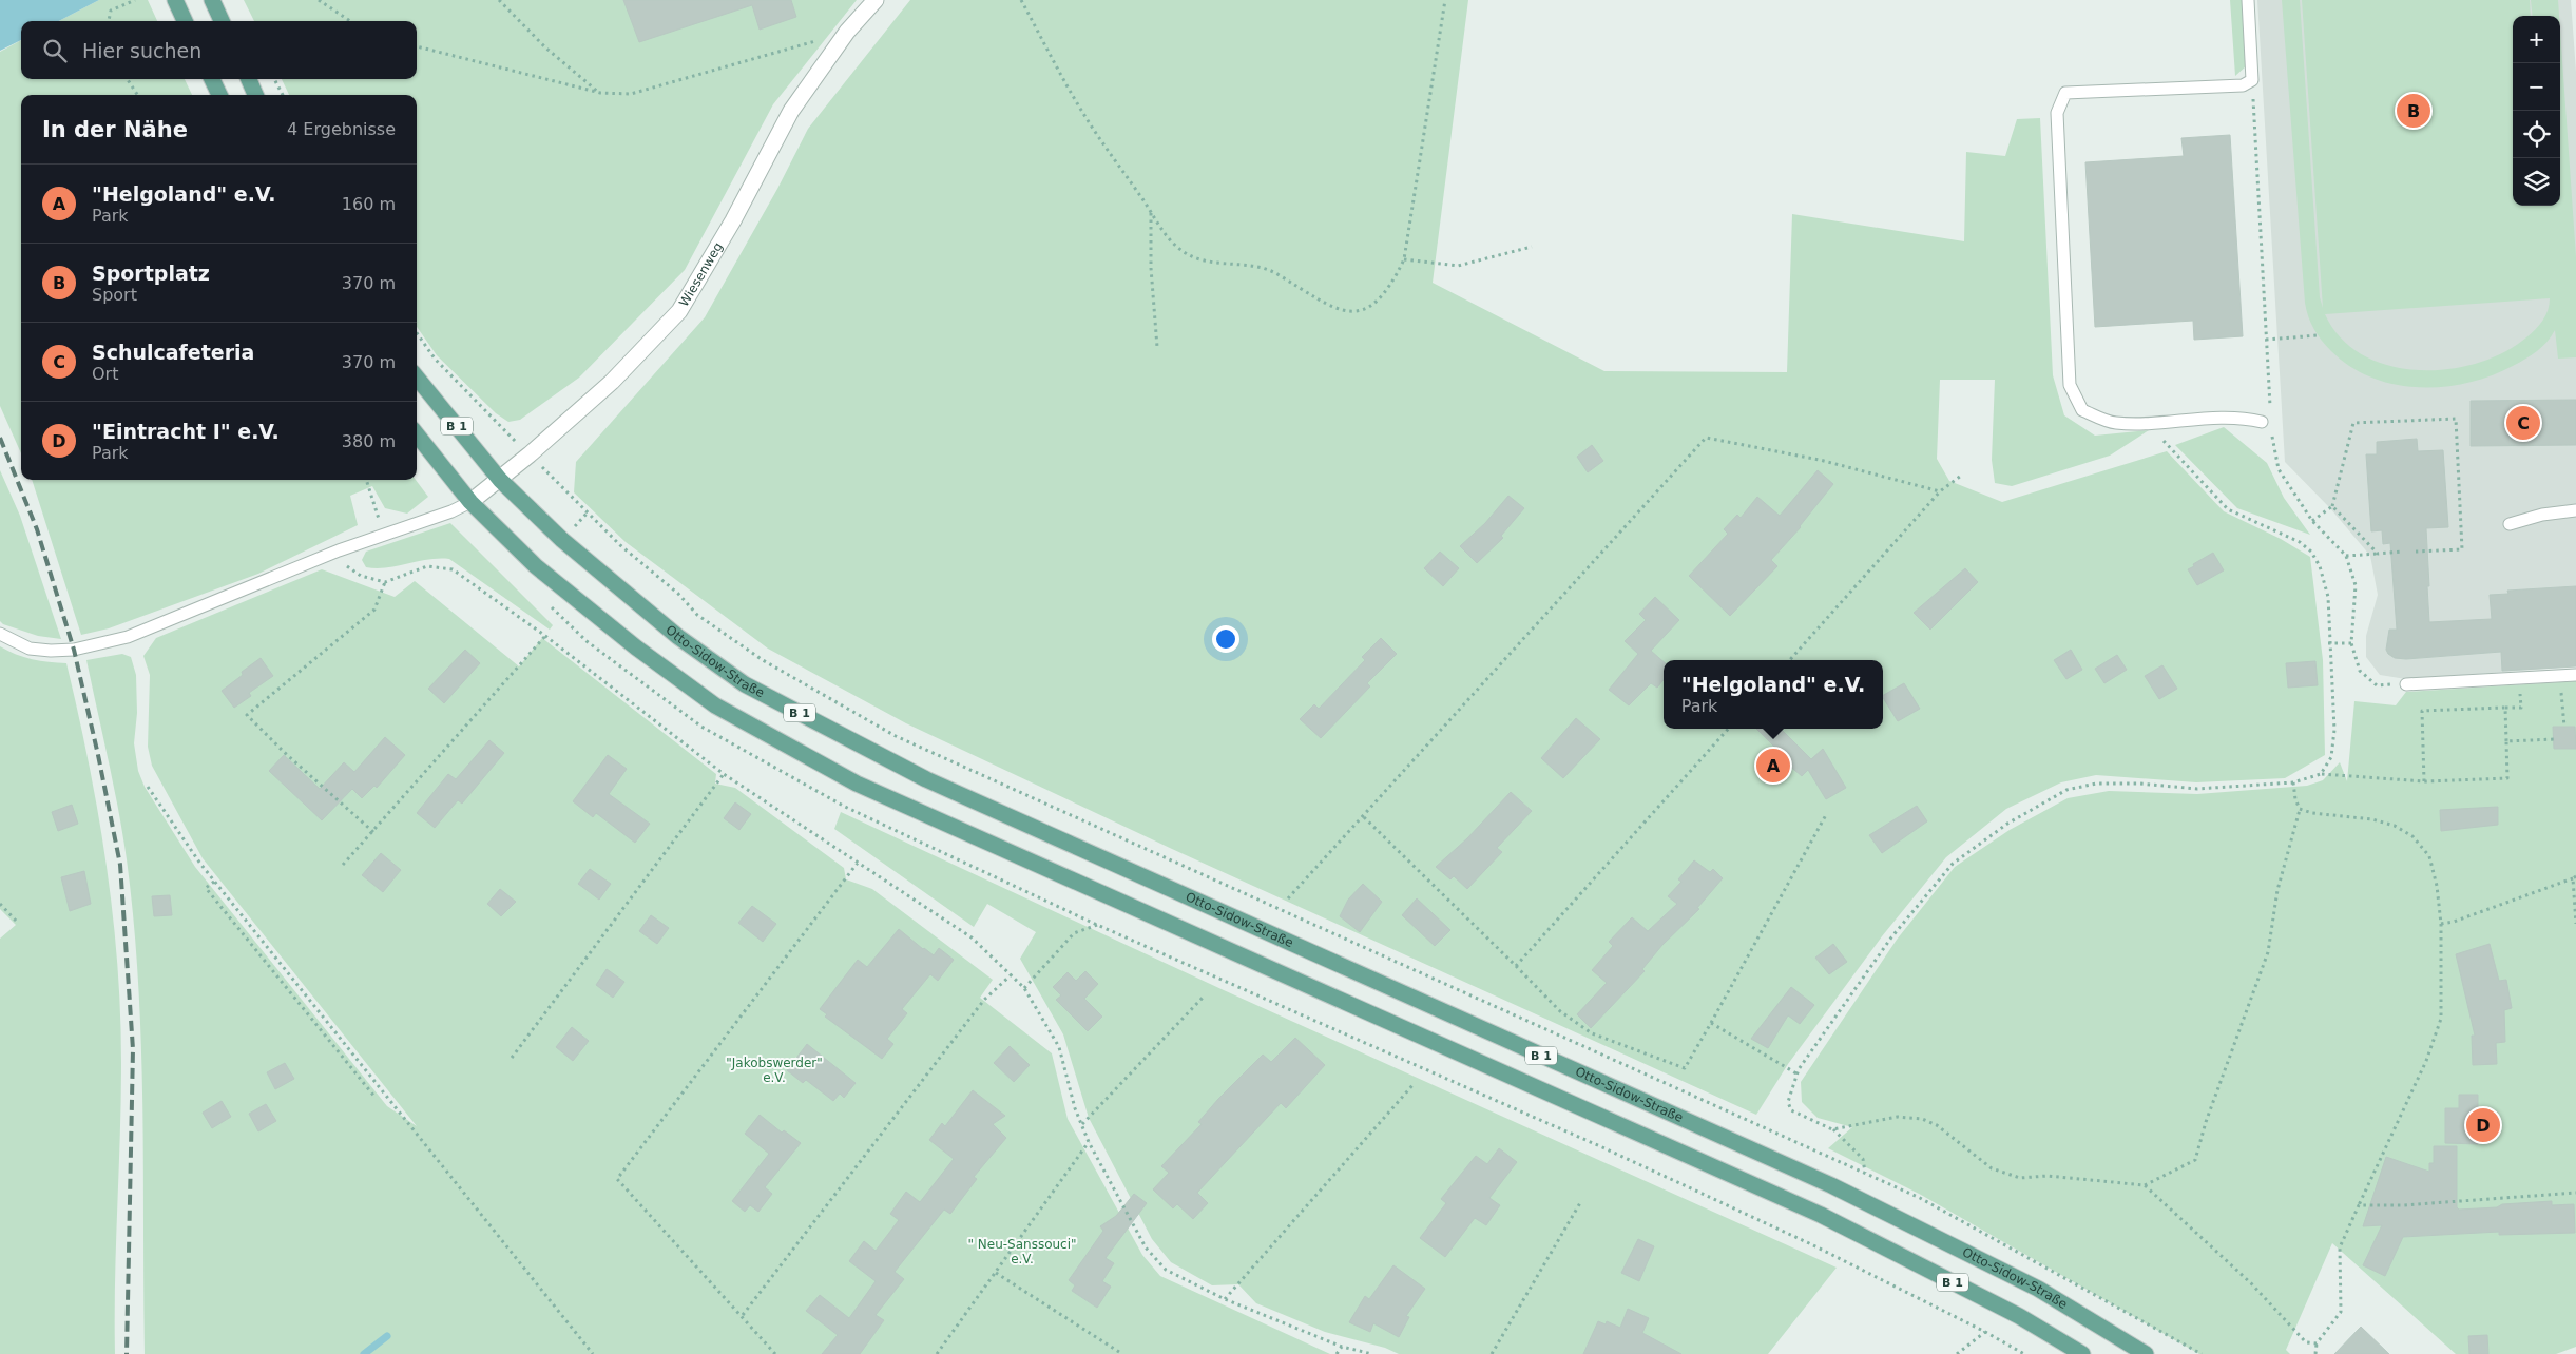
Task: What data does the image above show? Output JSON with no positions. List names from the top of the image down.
{
  "streets": {
    "main road": ["B 1", "Otto-Sidow-Straße"],
    "street": ["Wiesenweg"]
  },
  "crossings": [
    ["Wiesenweg", "B 1"],
    ["Wiesenweg", "Otto-Sidow-Straße"]
  ],
  "parks": ["\"Jakobswerder\" e.V.", "\" Neu-Sanssouci\" e.V."],
  "page": {
    "map_buttons": ["+", "−"],
    "search": "Hier suchen",
    "pins": [
      "B",
      "C",
      "A",
      "D"
    ],
    "heading": ["In der Nähe", "4 Ergebnisse"],
    "list": [
      {
        "mark": "A",
        "name": "\"Helgoland\" e.V.",
        "note": "Park",
        "value": "160 m"
      },
      {
        "mark": "B",
        "name": "Sportplatz",
        "note": "Sport",
        "value": "370 m"
      },
      {
        "mark": "C",
        "name": "Schulcafeteria",
        "note": "Ort",
        "value": "370 m"
      },
      {
        "mark": "D",
        "name": "\"Eintracht I\" e.V.",
        "note": "Park",
        "value": "380 m"
      }
    ],
    "popup": ["\"Helgoland\" e.V.", "Park"]
  }
}
